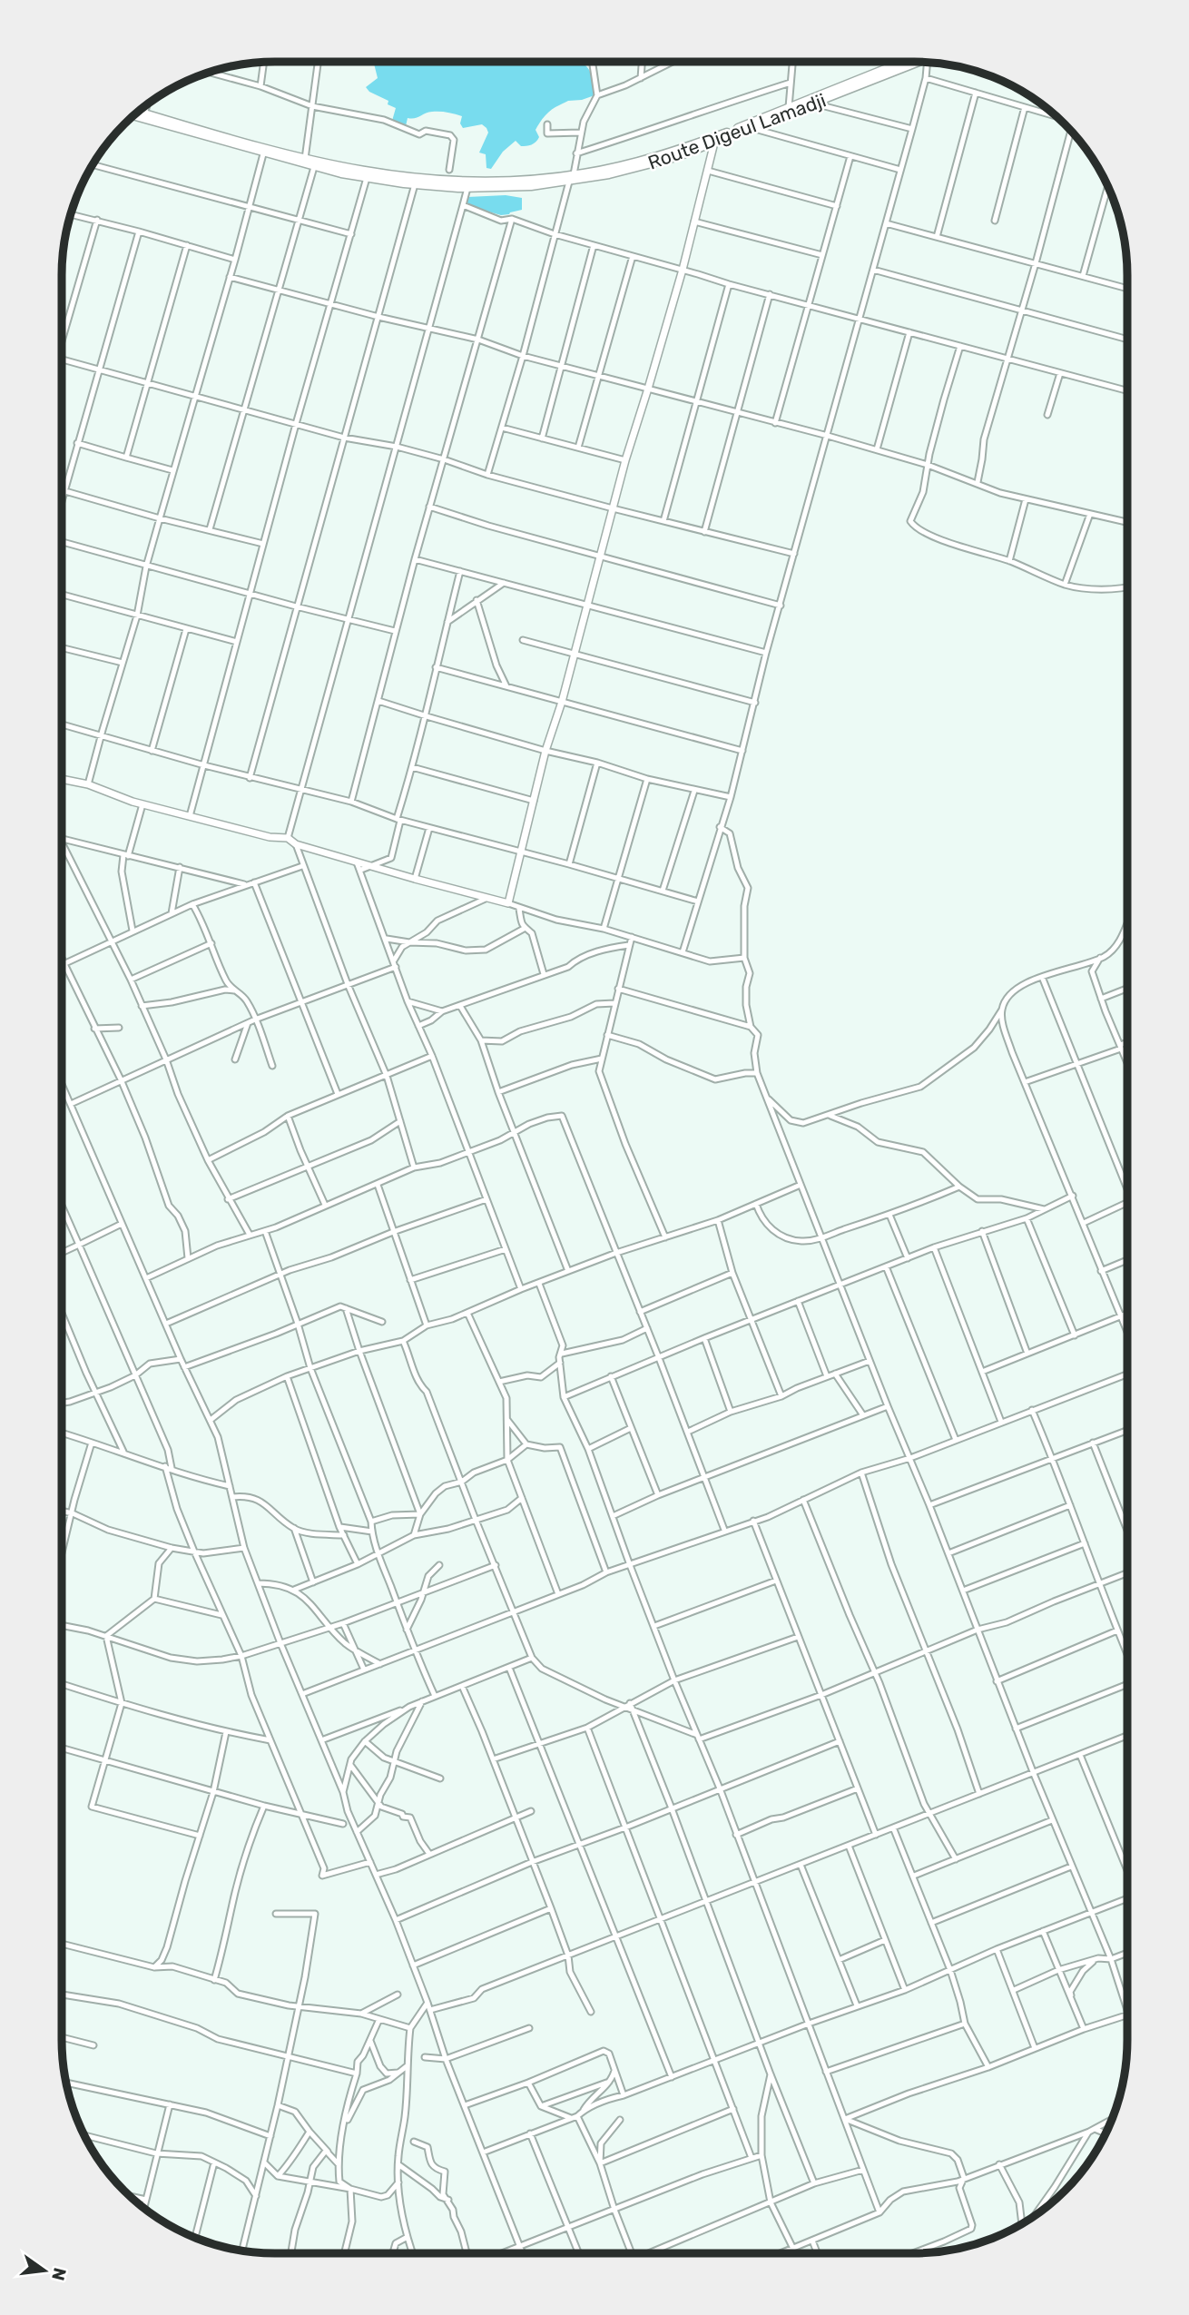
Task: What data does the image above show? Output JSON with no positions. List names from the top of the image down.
{
  "streets": {
    "main road": ["Route Digeul Lamadji"]
  },
  "north": "right"
}
